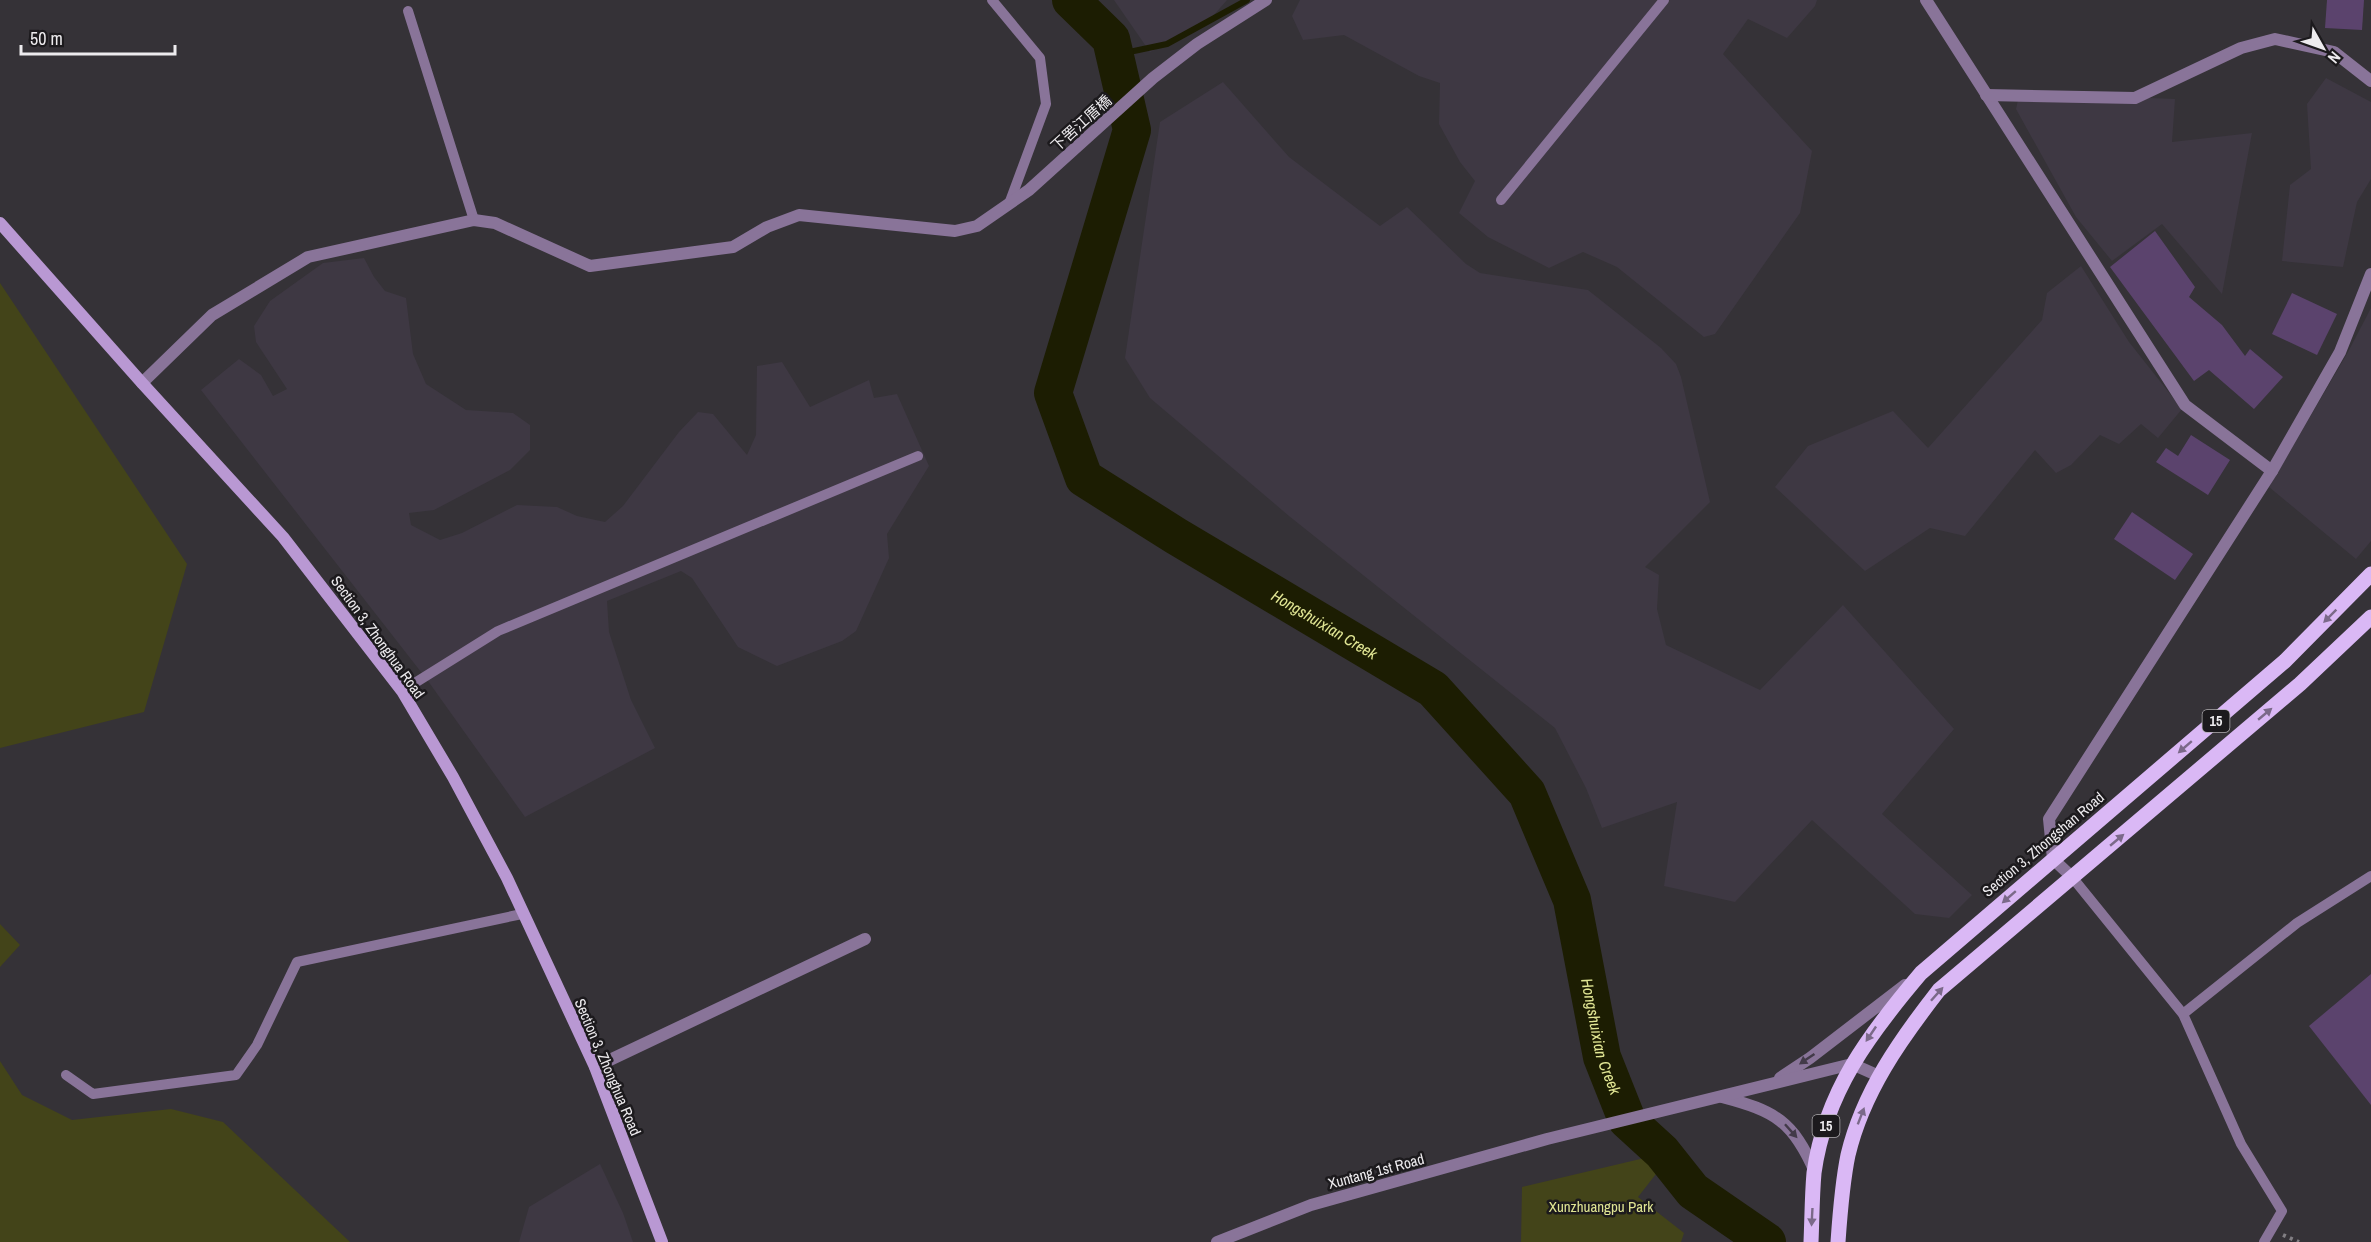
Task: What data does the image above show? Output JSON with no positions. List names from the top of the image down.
{
  "streets": {
    "main road": ["Section 3, Zhonghua Road", "15", "Section 3, Zhongshan Road"],
    "street": ["下罟江厝橋", "Xuntang 1st Road"]
  },
  "water": ["Hongshuixian Creek"],
  "parks": ["Xunzhuangpu Park"],
  "scale_bar": "50 m",
  "north": "bottom right"
}
